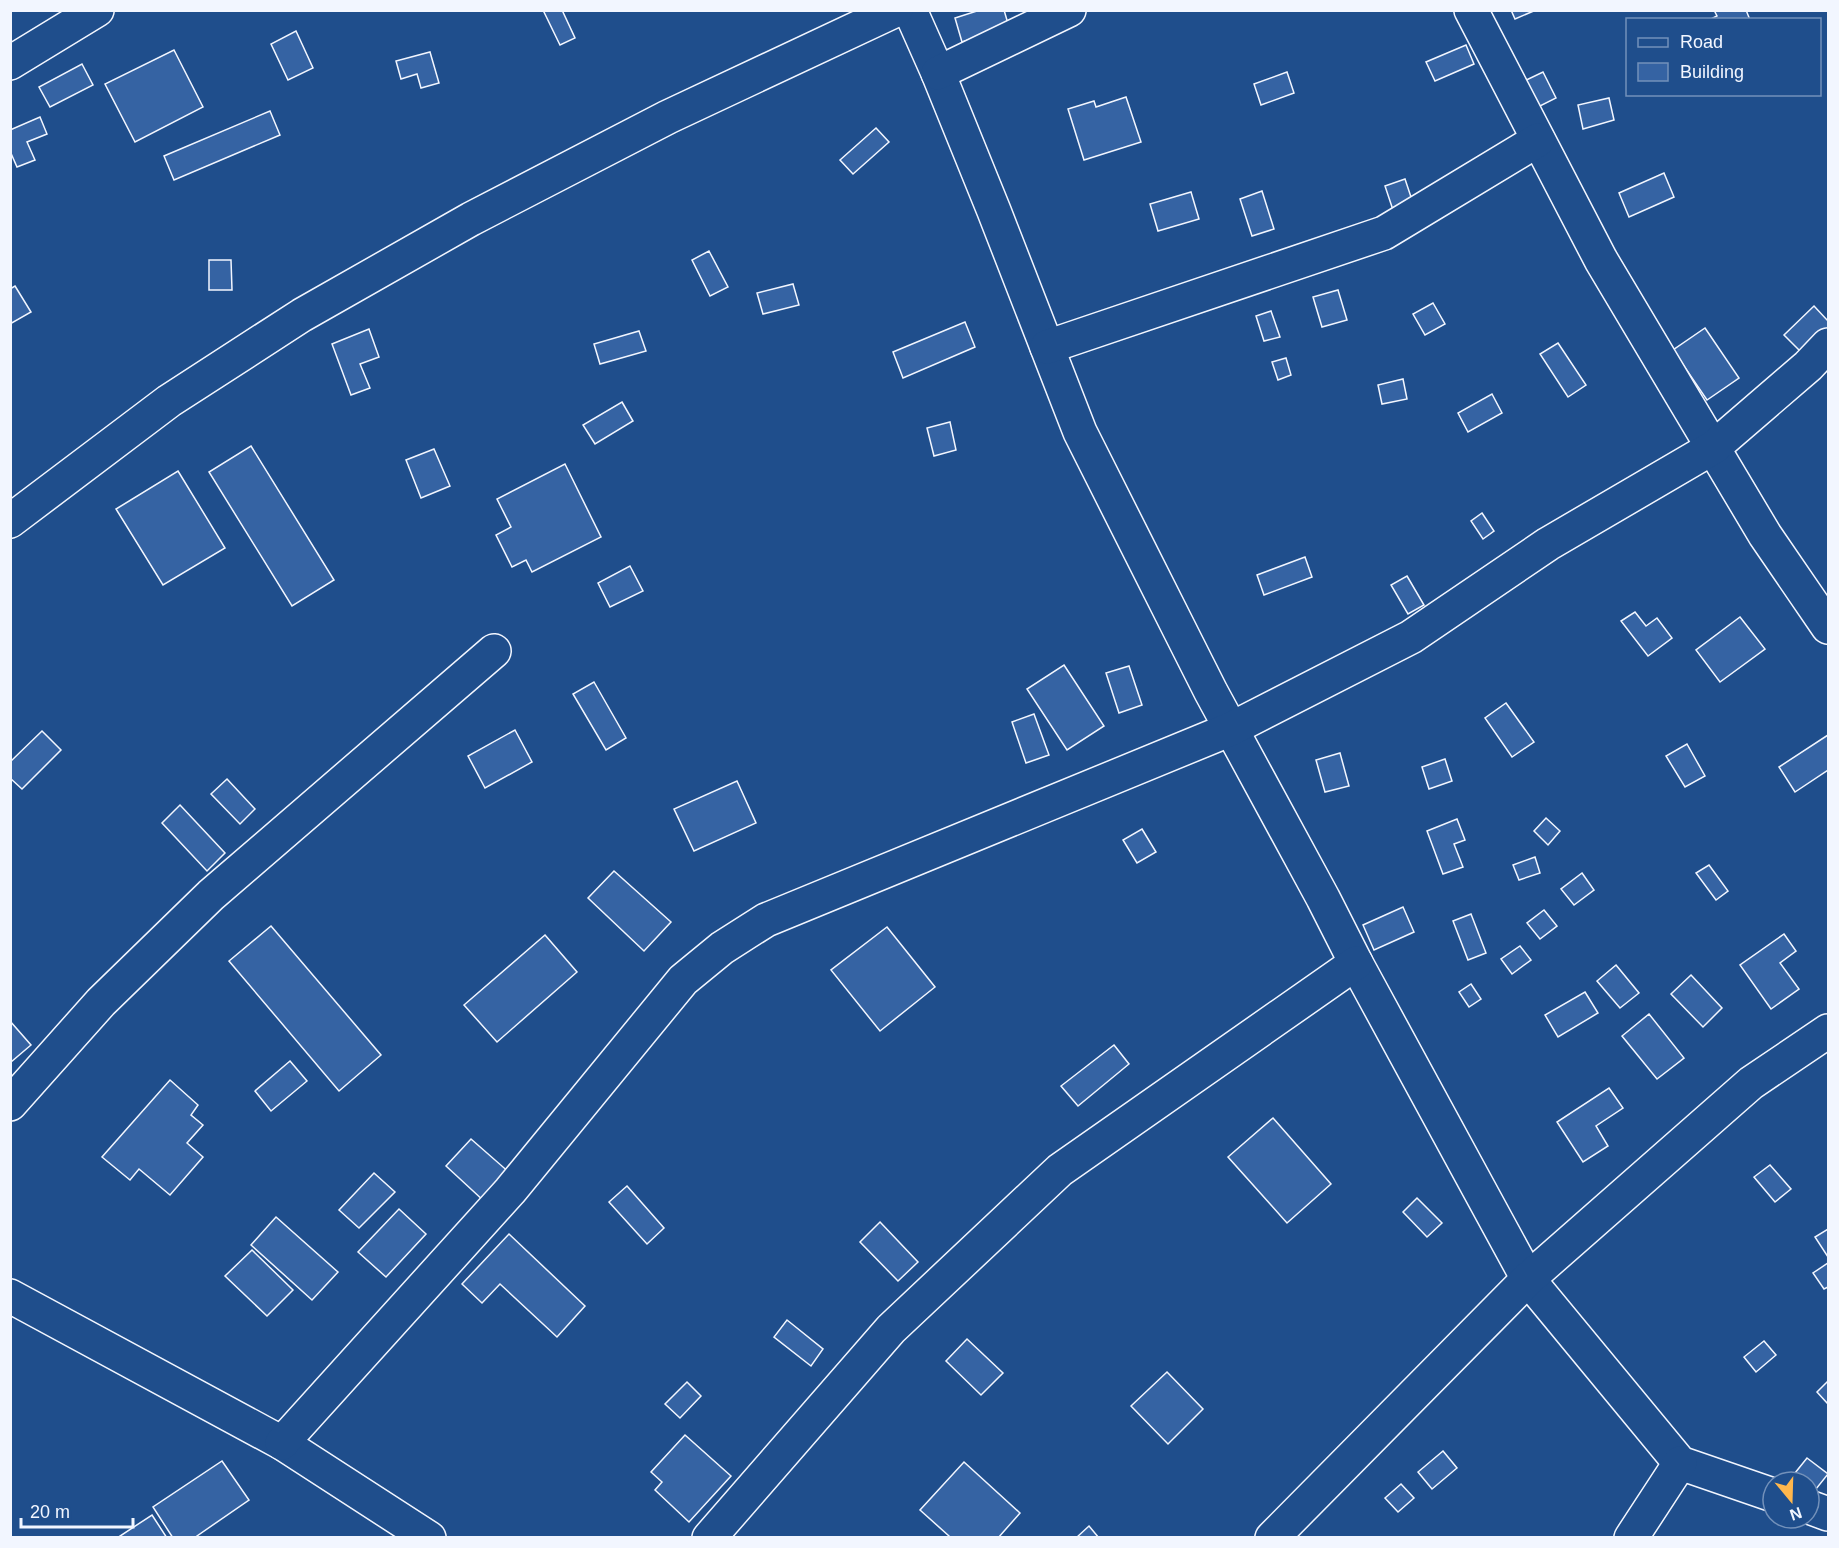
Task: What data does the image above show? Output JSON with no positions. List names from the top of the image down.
{
  "legend": ["Road", "Building"],
  "scale_bar": "20 m",
  "north": "bottom"
}
